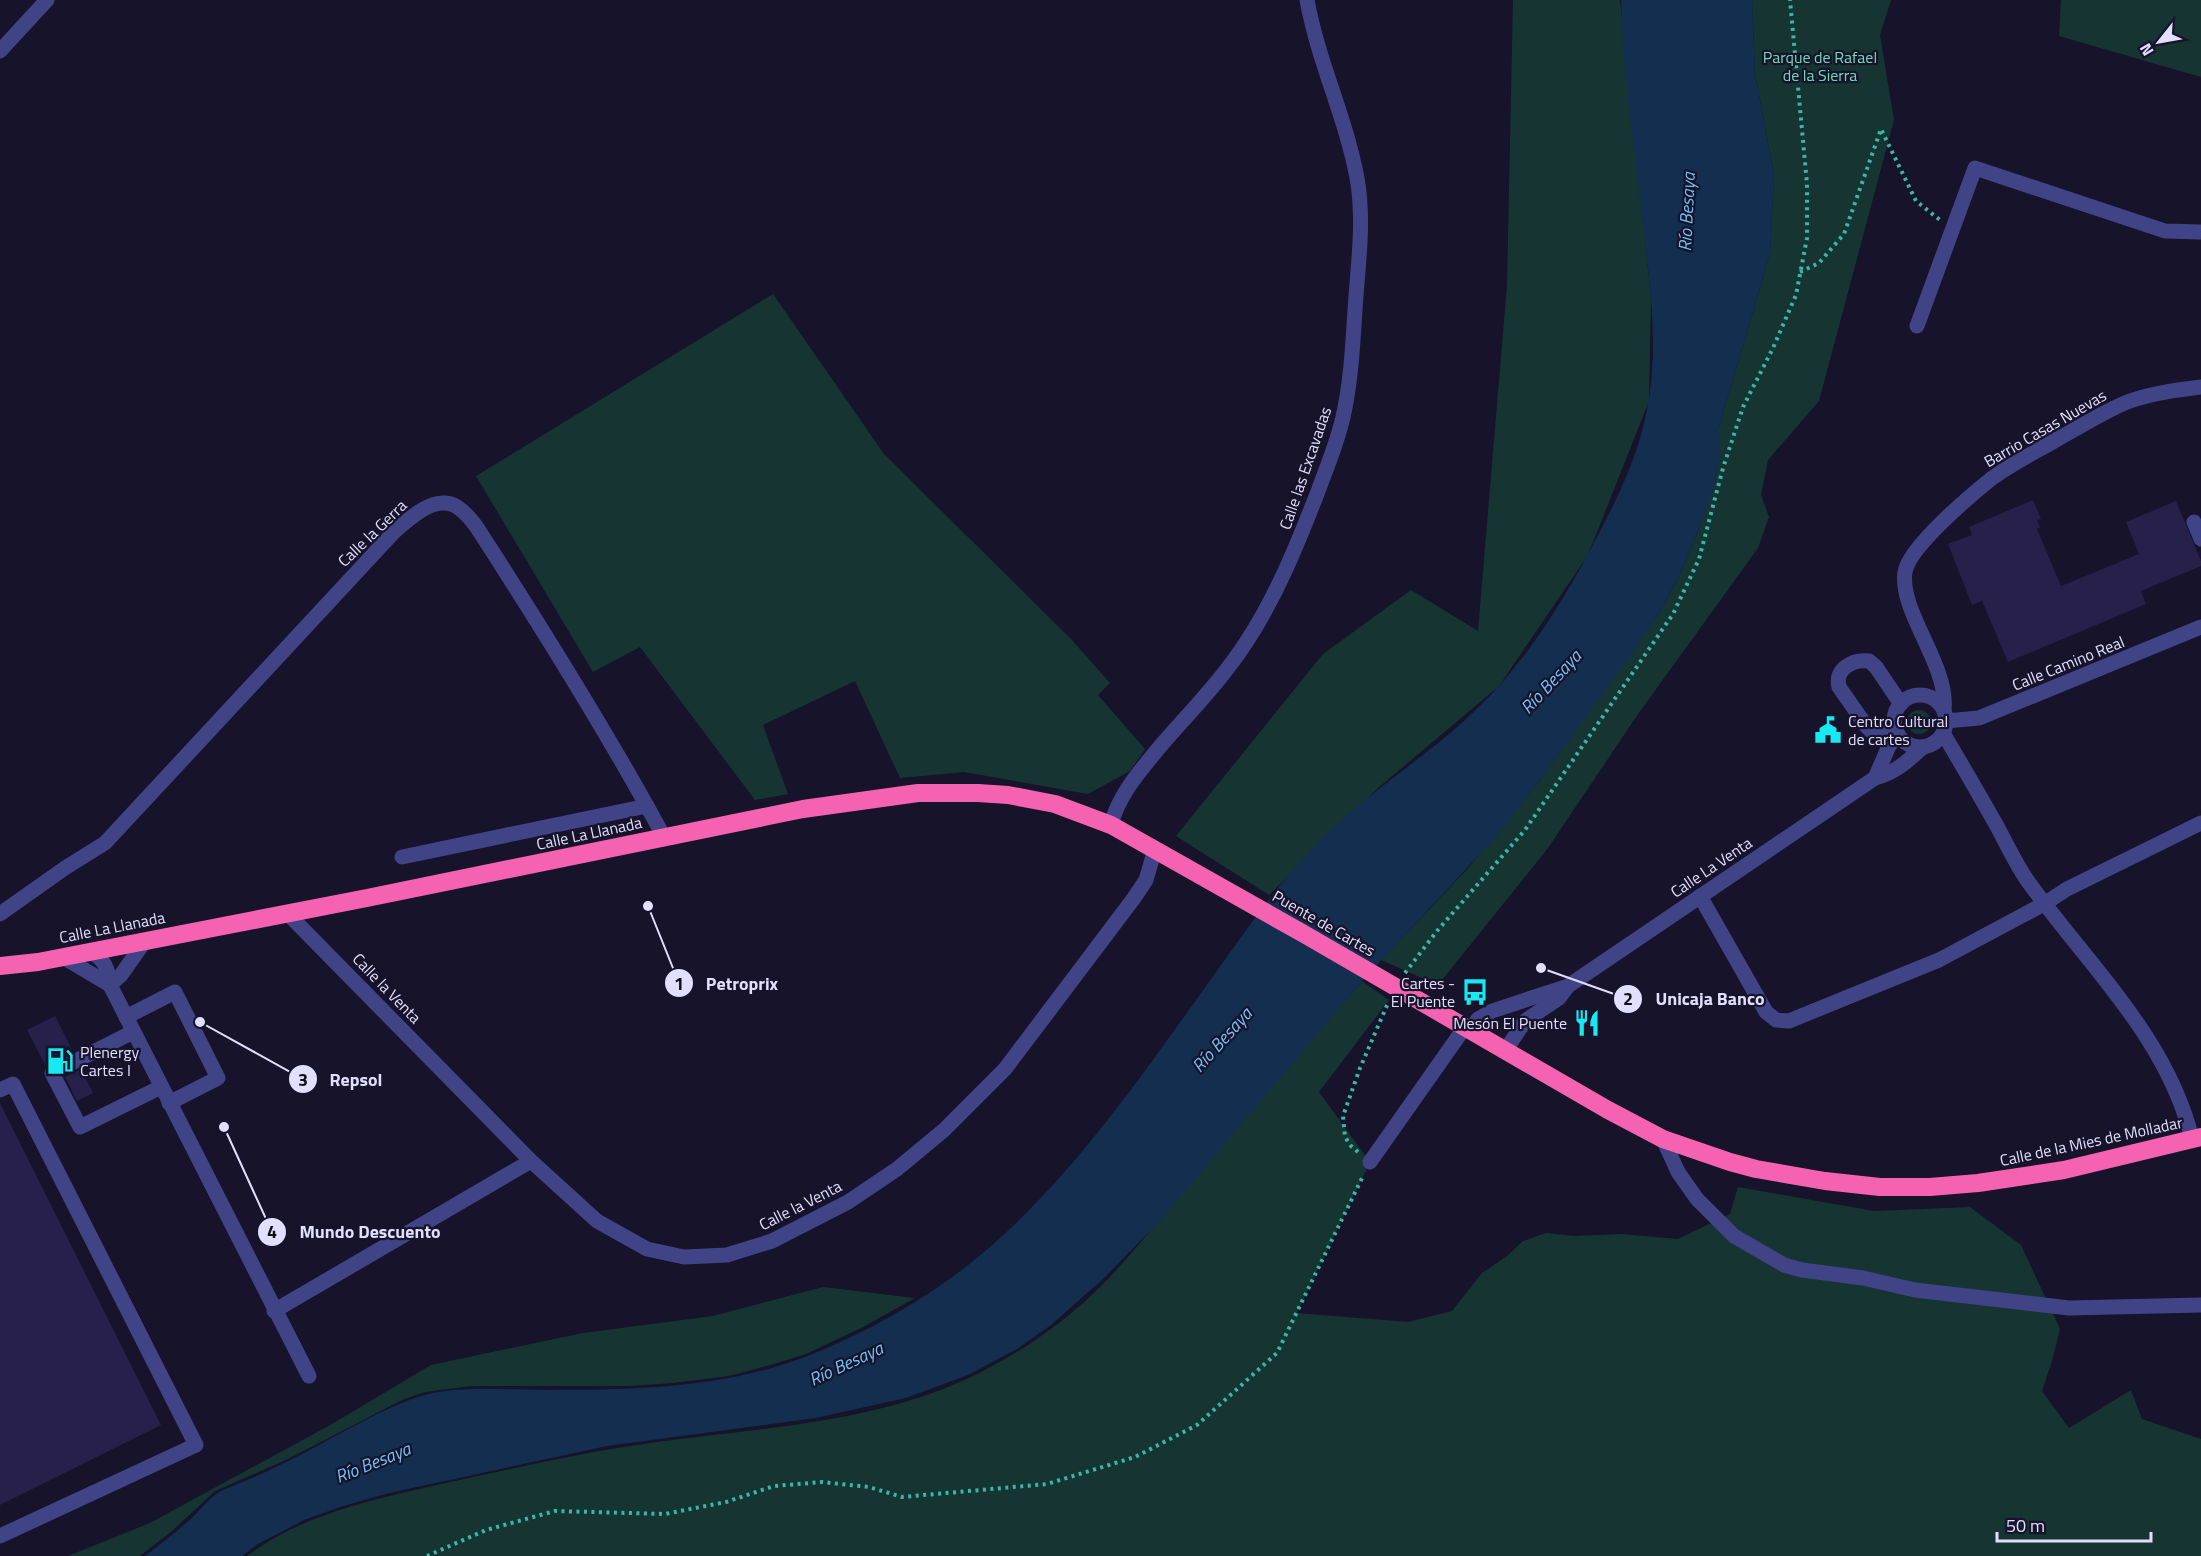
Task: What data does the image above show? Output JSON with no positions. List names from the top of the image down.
{
  "streets": {
    "highway": ["Calle La Llanada", "Puente de Cartes", "Calle de la Mies de Molladar"],
    "street": [
      "Barrio Casas Nuevas",
      "Calle las Excavadas",
      "Calle la Gerra",
      "Calle Camino Real",
      "Calle La Venta",
      "Calle la Venta"
    ]
  },
  "crossings": [
    ["Barrio Casas Nuevas", "Calle Camino Real"],
    ["Barrio Casas Nuevas", "Calle La Venta"],
    ["Calle las Excavadas", "Calle La Llanada"],
    ["Calle la Gerra", "Calle La Llanada"],
    ["Calle Camino Real", "Calle La Venta"],
    ["Calle La Llanada", "Puente de Cartes"],
    ["Calle La Llanada", "Calle la Venta"],
    ["Calle La Venta", "Puente de Cartes"],
    ["Calle La Venta", "Calle de la Mies de Molladar"],
    ["Puente de Cartes", "Calle de la Mies de Molladar"]
  ],
  "water": ["Río Besaya"],
  "parks": ["Parque de Rafael de la Sierra"],
  "places": {
    "public building": ["Centro Cultural de cartes"],
    "other": [
      "Petroprix",
      "Unicaja Banco",
      "Repsol",
      "Mundo Descuento"
    ],
    "bus stop": ["Cartes - El Puente"],
    "restaurant": ["Mesón El Puente"],
    "fuel station": ["Plenergy Cartes I"]
  },
  "scale_bar": "50 m",
  "north": "bottom left"
}
